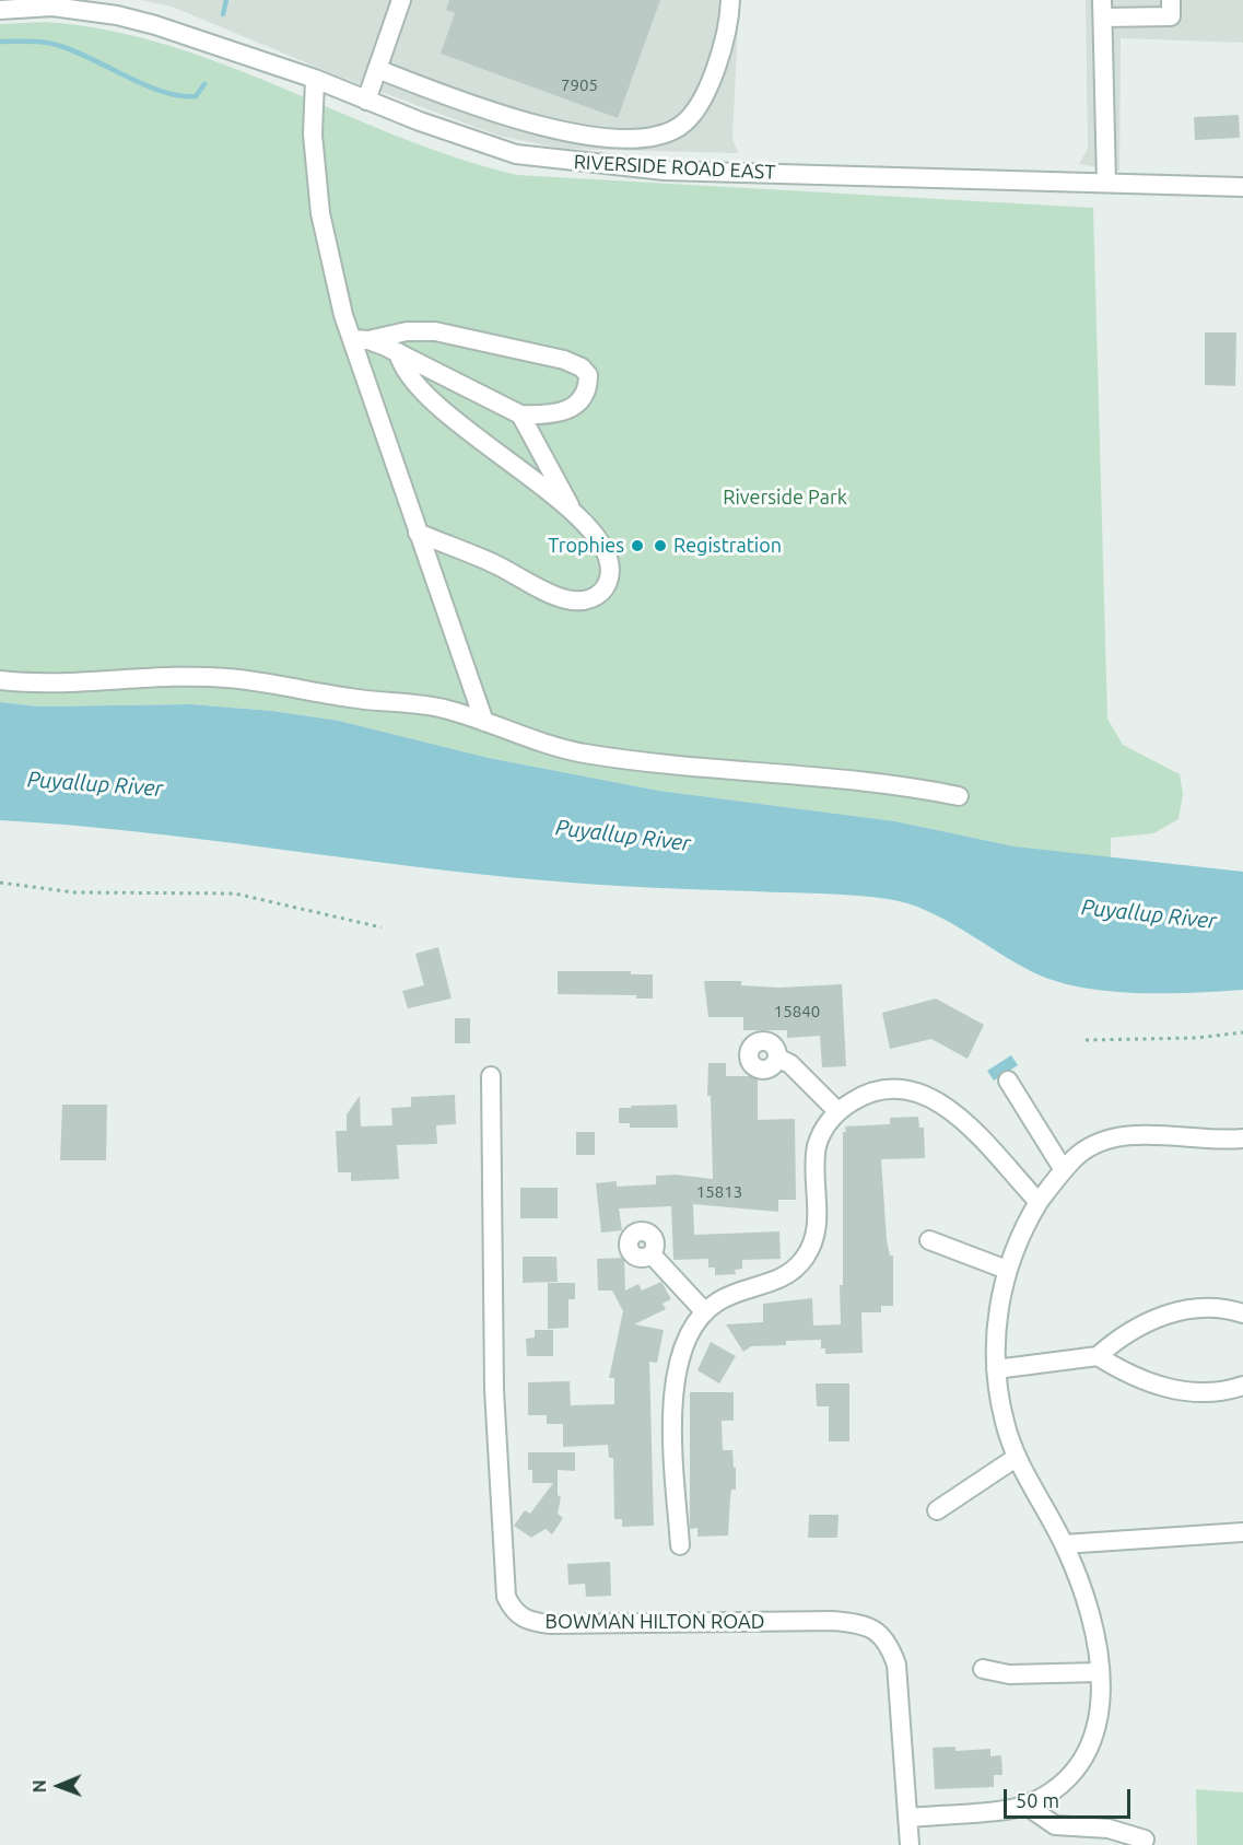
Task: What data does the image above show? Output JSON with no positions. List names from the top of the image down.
{
  "streets": {
    "street": ["RIVERSIDE ROAD EAST", "BOWMAN HILTON ROAD"]
  },
  "water": ["Puyallup River"],
  "parks": ["Riverside Park"],
  "places": ["Trophies", "Registration"],
  "house_numbers": ["7905", "15840", "15813"],
  "scale_bar": "50 m",
  "north": "left"
}
